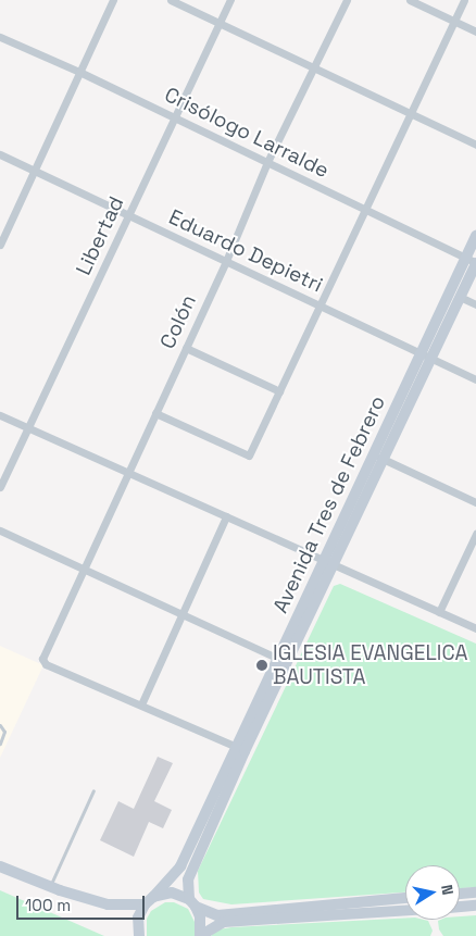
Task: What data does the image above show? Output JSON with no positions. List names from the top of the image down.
{
  "streets": {
    "main road": ["Avenida Tres de Febrero"],
    "street": [
      "Crisólogo Larralde",
      "Libertad",
      "Eduardo Depietri",
      "Colón"
    ]
  },
  "crossings": [
    ["Crisólogo Larralde", "Libertad"],
    ["Crisólogo Larralde", "Colón"],
    ["Crisólogo Larralde", "Avenida Tres de Febrero"],
    ["Libertad", "Eduardo Depietri"],
    ["Eduardo Depietri", "Colón"],
    ["Eduardo Depietri", "Avenida Tres de Febrero"]
  ],
  "places": ["IGLESIA EVANGELICA BAUTISTA"],
  "scale_bar": "100 m",
  "north": "right"
}
